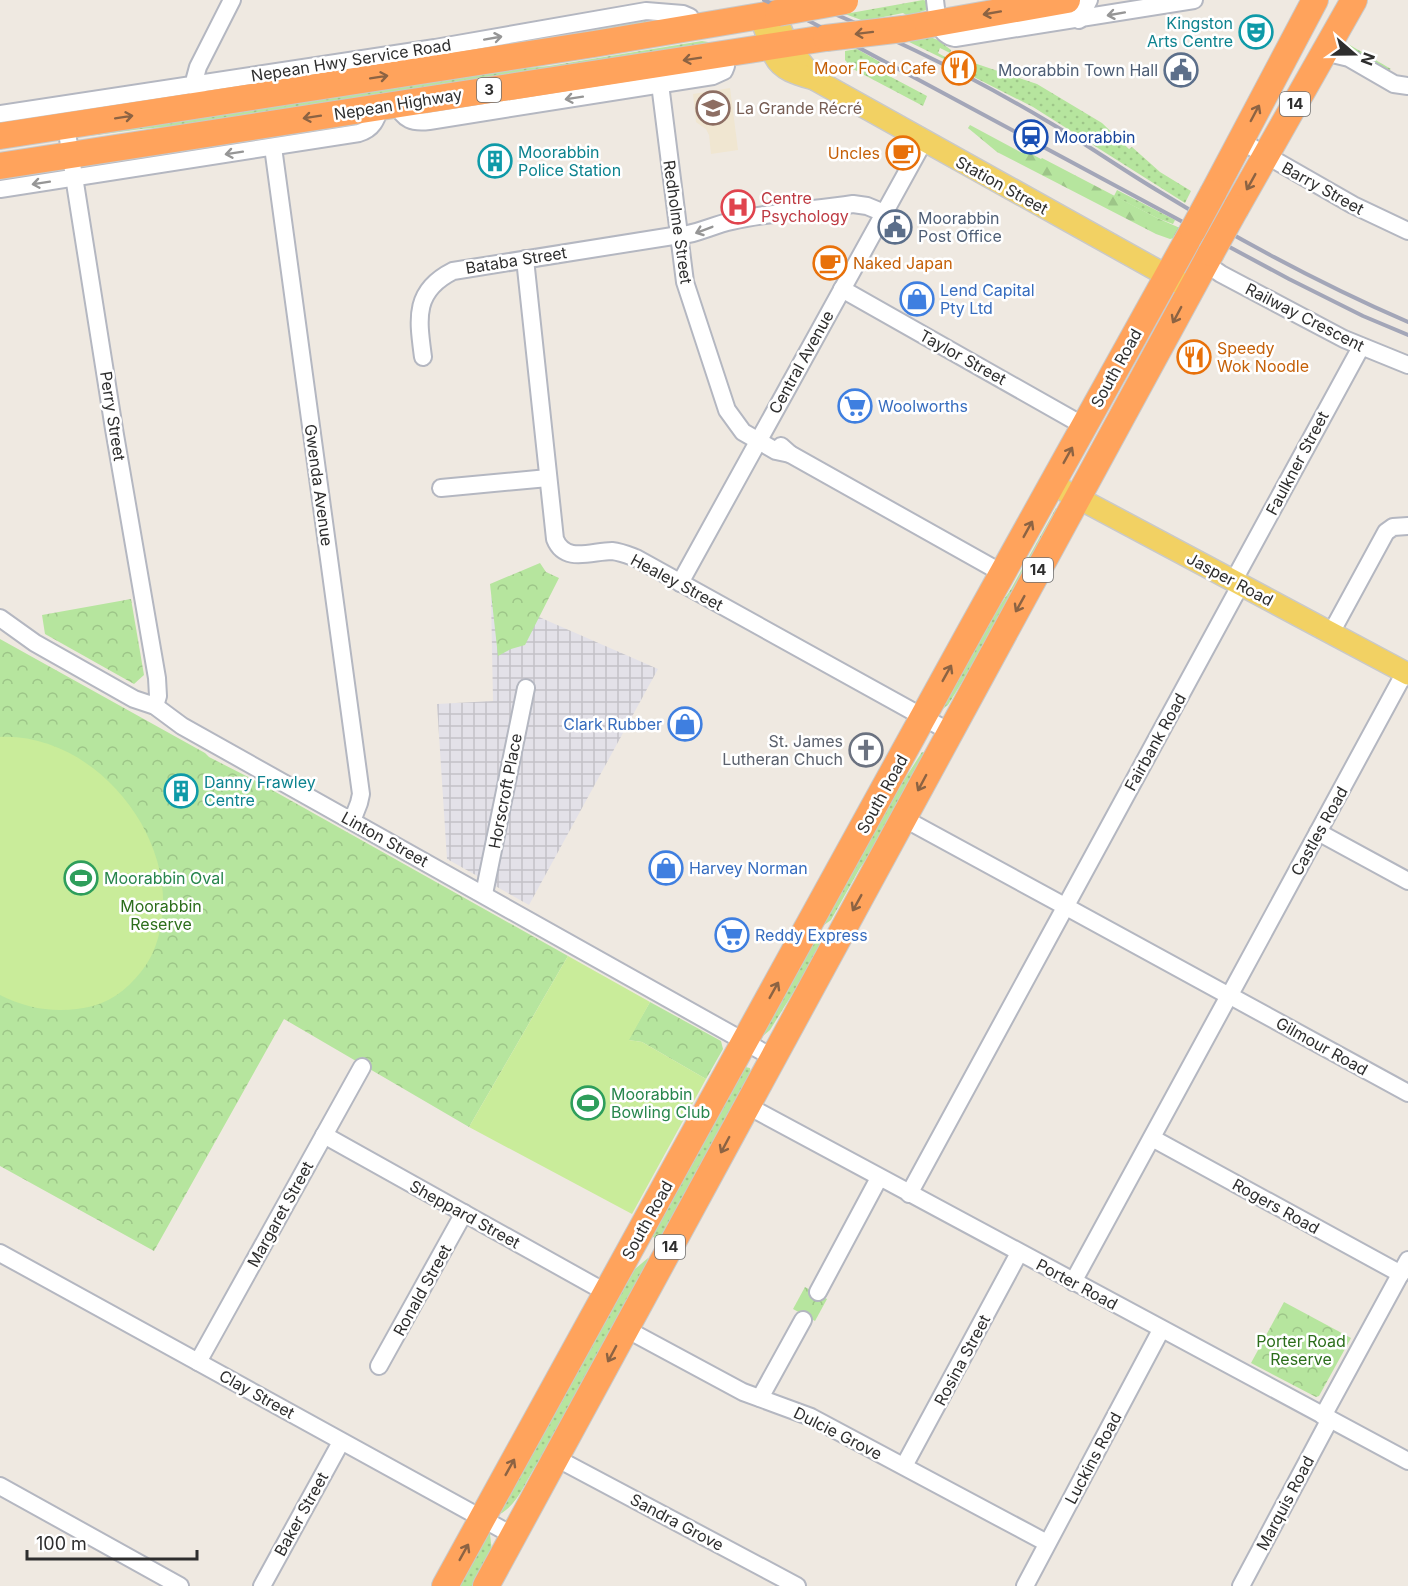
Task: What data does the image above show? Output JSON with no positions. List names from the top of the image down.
{
  "streets": {
    "highway": [
      "3",
      "Nepean Highway",
      "14",
      "South Road"
    ],
    "main road": ["Station Street", "Jasper Road"],
    "street": [
      "Nepean Hwy Service Road",
      "Barry Street",
      "Redholme Street",
      "Bataba Street",
      "Railway Crescent",
      "Taylor Street",
      "Central Avenue",
      "Perry Street",
      "Faulkner Street",
      "Gwenda Avenue",
      "Healey Street",
      "Fairbank Road",
      "Horscroft Place",
      "Castles Road",
      "Linton Street",
      "Gilmour Road",
      "Rogers Road",
      "Margaret Street",
      "Sheppard Street",
      "Porter Road",
      "Ronald Street",
      "Rosina Street",
      "Clay Street",
      "Dulcie Grove",
      "Luckins Road",
      "Marquis Road",
      "Baker Street",
      "Sandra Grove"
    ]
  },
  "crossings": [
    ["Nepean Hwy Service Road", "Nepean Highway"],
    ["Nepean Highway", "Station Street"],
    ["Nepean Highway", "Perry Street"],
    ["Station Street", "Central Avenue"],
    ["Station Street", "South Road"],
    ["Barry Street", "South Road"],
    ["Redholme Street", "Bataba Street"],
    ["Redholme Street", "Central Avenue"],
    ["Redholme Street", "South Road"],
    ["Bataba Street", "Central Avenue"],
    ["Bataba Street", "Healey Street"],
    ["Railway Crescent", "South Road"],
    ["Railway Crescent", "Faulkner Street"],
    ["Taylor Street", "Central Avenue"],
    ["Taylor Street", "South Road"],
    ["Central Avenue", "Healey Street"],
    ["South Road", "Jasper Road"],
    ["South Road", "Healey Street"],
    ["South Road", "Linton Street"],
    ["South Road", "Gilmour Road"],
    ["South Road", "Sheppard Street"],
    ["South Road", "Porter Road"],
    ["South Road", "Clay Street"],
    ["South Road", "Dulcie Grove"],
    ["South Road", "Sandra Grove"],
    ["Perry Street", "Linton Street"],
    ["Faulkner Street", "Jasper Road"],
    ["Faulkner Street", "Fairbank Road"],
    ["Gwenda Avenue", "Linton Street"],
    ["Jasper Road", "Fairbank Road"],
    ["Jasper Road", "Castles Road"],
    ["Fairbank Road", "Gilmour Road"],
    ["Fairbank Road", "Porter Road"],
    ["Horscroft Place", "Linton Street"],
    ["Castles Road", "Gilmour Road"],
    ["Castles Road", "Rogers Road"],
    ["Castles Road", "Porter Road"],
    ["Rogers Road", "Marquis Road"],
    ["Margaret Street", "Sheppard Street"],
    ["Margaret Street", "Clay Street"],
    ["Sheppard Street", "Ronald Street"],
    ["Porter Road", "Rosina Street"],
    ["Porter Road", "Luckins Road"],
    ["Porter Road", "Marquis Road"],
    ["Rosina Street", "Dulcie Grove"],
    ["Clay Street", "Baker Street"],
    ["Dulcie Grove", "Luckins Road"]
  ],
  "one_way": ["Bataba Street"],
  "parks": ["Moorabbin Reserve", "Porter Road Reserve"],
  "places": {
    "theatre": ["Kingston Arts Centre"],
    "restaurant": ["Moor Food Cafe", "Speedy Wok Noodle"],
    "public building": ["Moorabbin Town Hall", "Moorabbin Post Office"],
    "school or university": ["La Grande Récré"],
    "station": ["Moorabbin"],
    "cafe": ["Uncles", "Naked Japan"],
    "building": ["Moorabbin Police Station", "Danny Frawley Centre"],
    "hospital": ["Centre Psychology"],
    "shop": ["Lend Capital Pty Ltd", "Clark Rubber", "Harvey Norman"],
    "supermarket": ["Woolworths", "Reddy Express"],
    "church": ["St. James Lutheran Chuch"],
    "sports": ["Moorabbin Oval", "Moorabbin Bowling Club"]
  },
  "scale_bar": "100 m",
  "north": "right"
}
